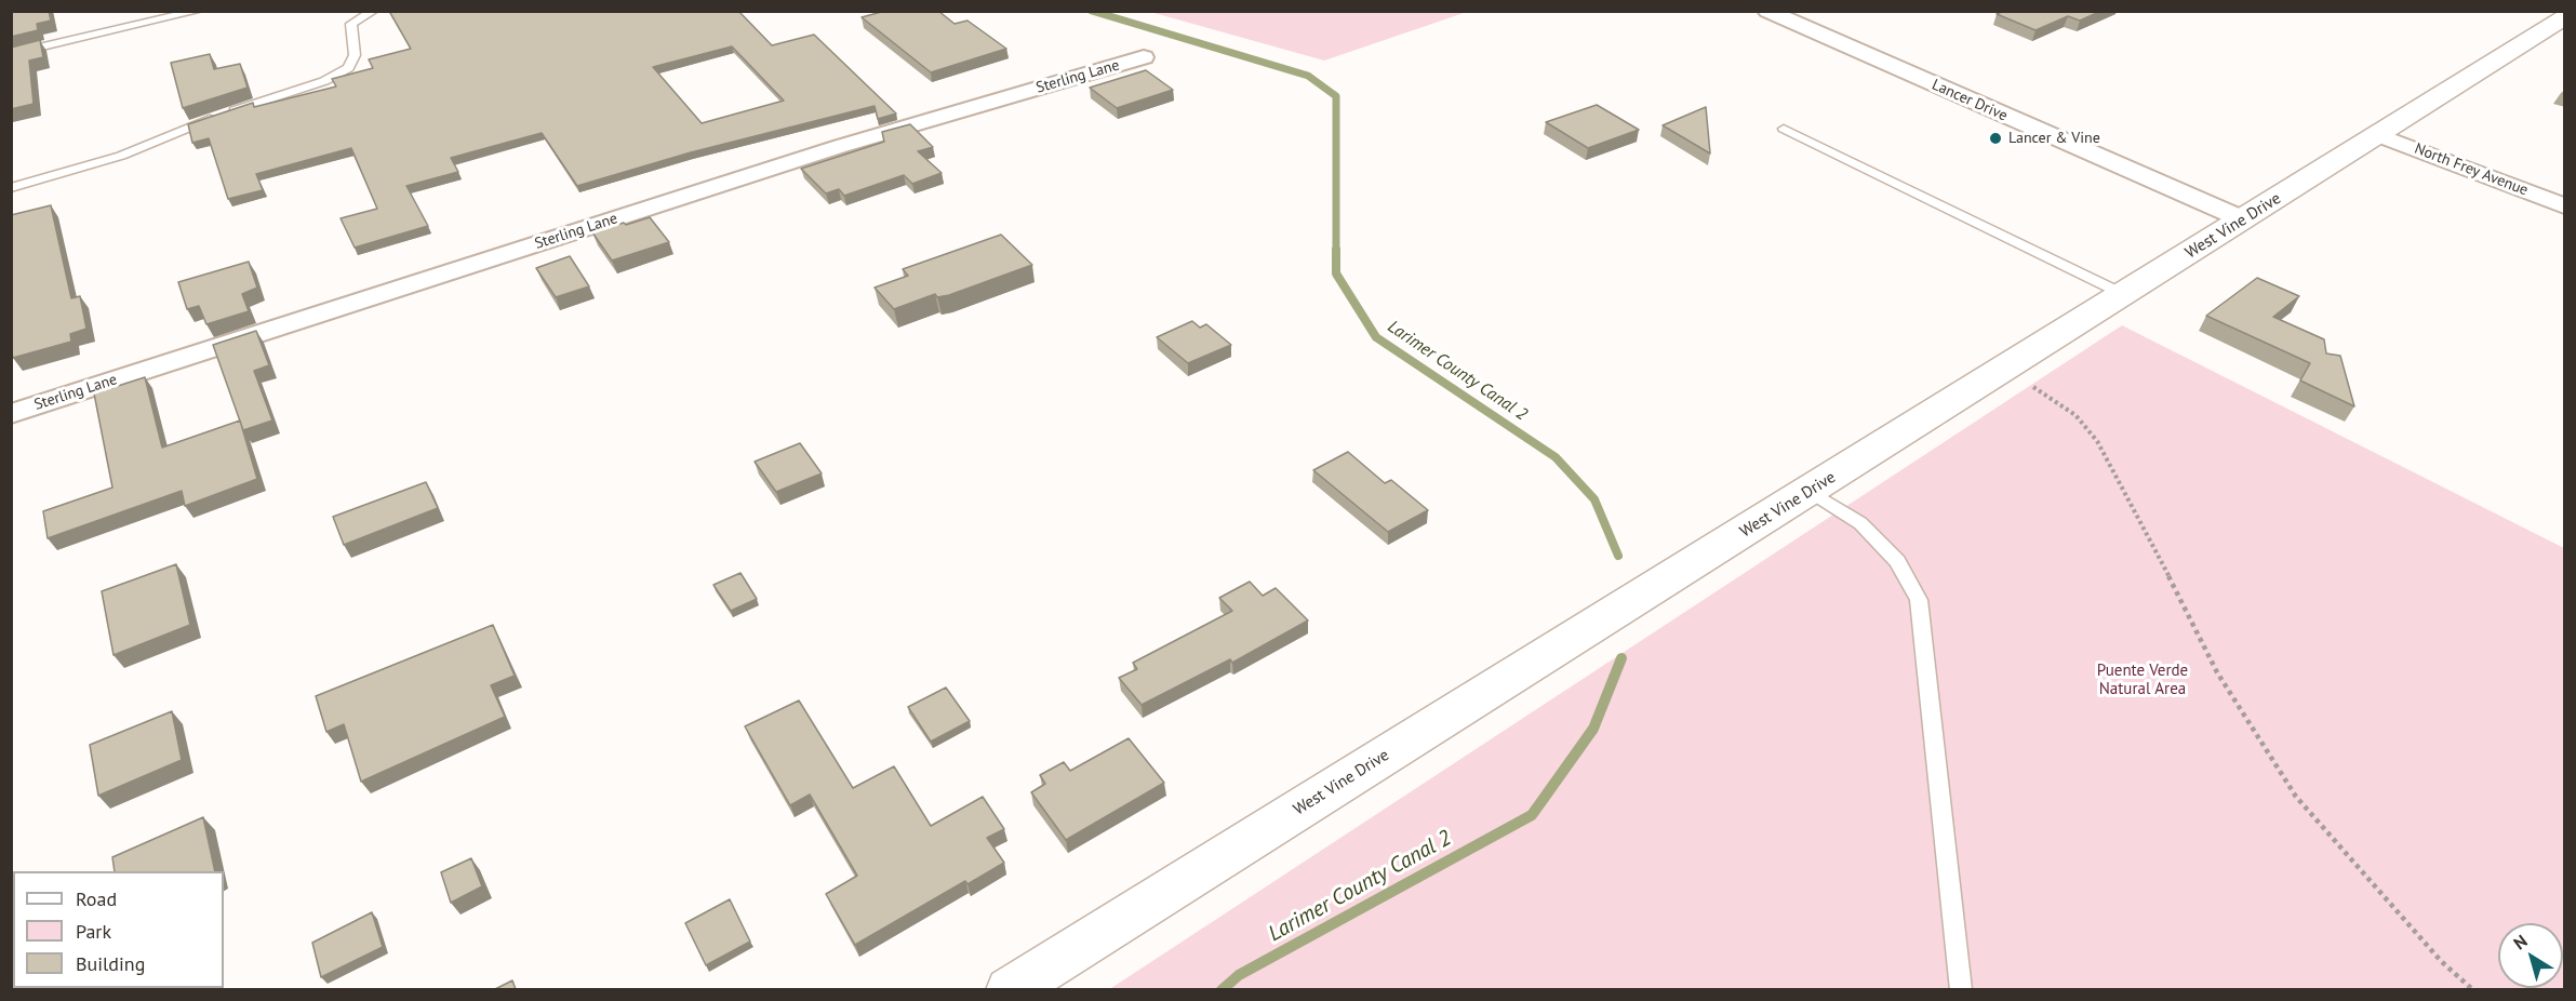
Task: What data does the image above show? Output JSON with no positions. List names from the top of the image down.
{
  "streets": {
    "street": [
      "Sterling Lane",
      "Lancer Drive",
      "North Frey Avenue",
      "West Vine Drive"
    ]
  },
  "crossings": [
    ["Lancer Drive", "West Vine Drive"],
    ["North Frey Avenue", "West Vine Drive"]
  ],
  "water": ["Larimer County Canal 2"],
  "parks": ["Puente Verde Natural Area"],
  "places": ["Lancer & Vine"],
  "legend": ["Road", "Park", "Building"],
  "north": "top left"
}
